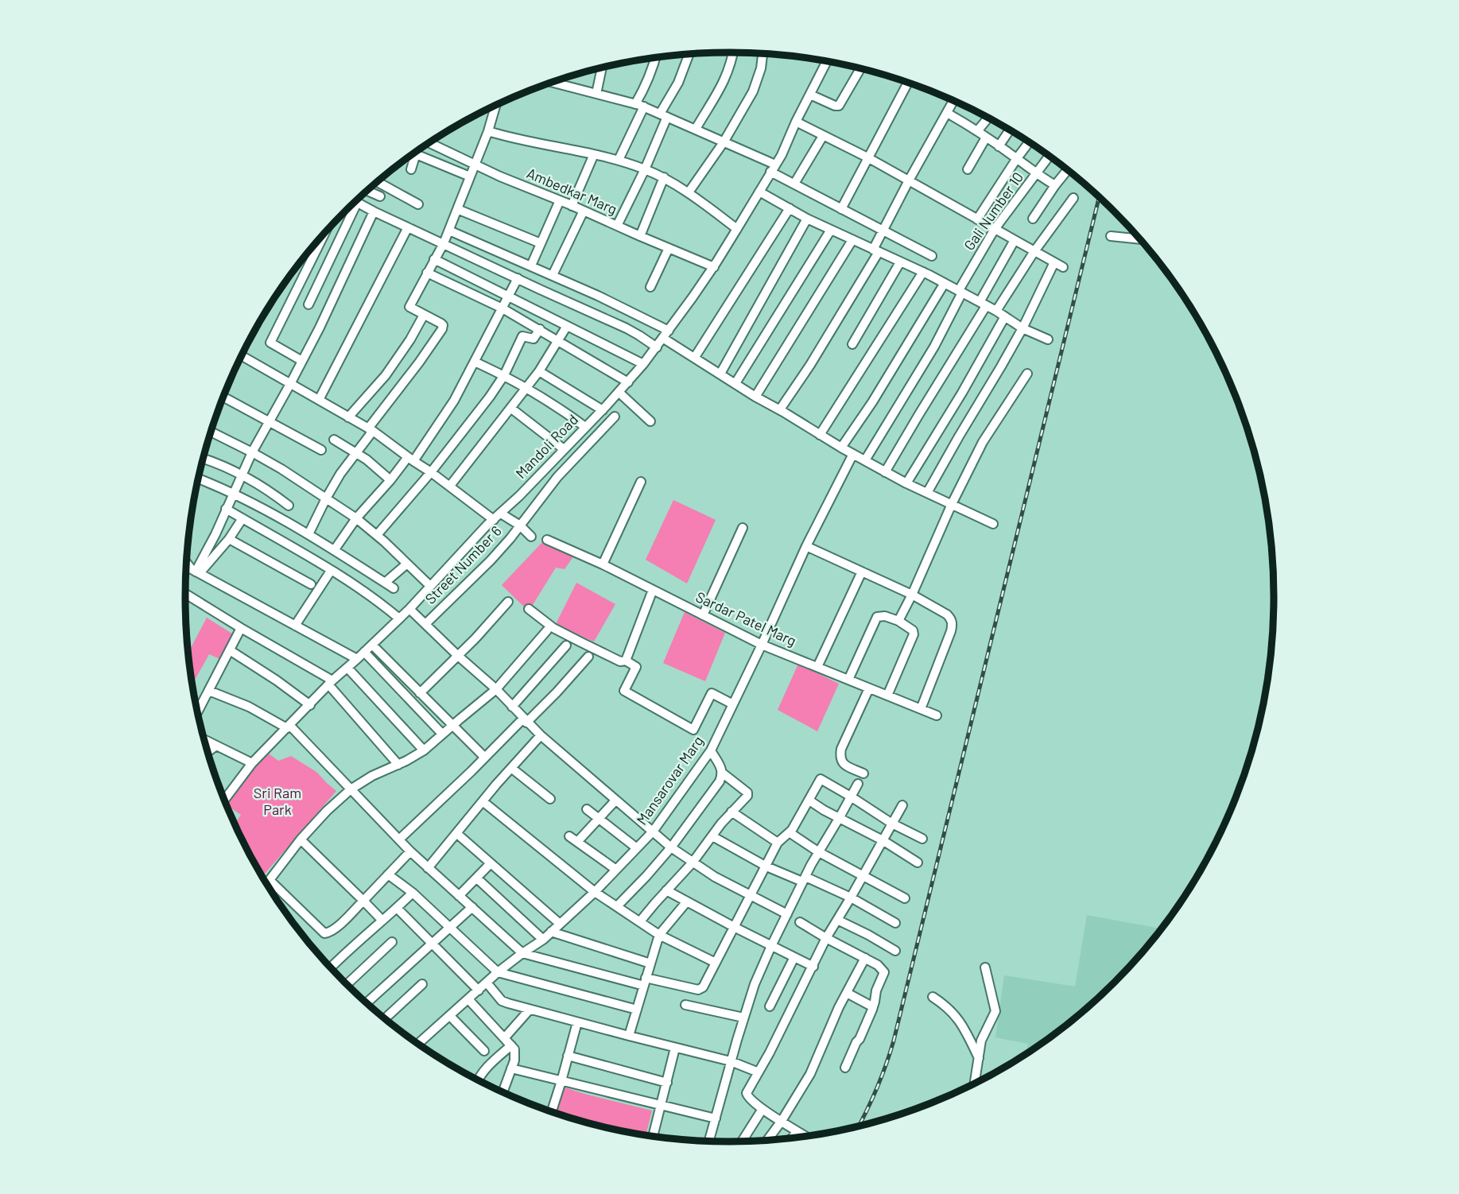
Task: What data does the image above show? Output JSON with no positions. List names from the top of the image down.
{
  "streets": {
    "street": [
      "Ambedkar Marg",
      "Gali Number 10",
      "Mandoli Road",
      "Street Number 6",
      "Sardar Patel Marg",
      "Mansarovar Marg"
    ]
  },
  "crossings": [
    ["Ambedkar Marg", "Mandoli Road"],
    ["Sardar Patel Marg", "Mansarovar Marg"]
  ],
  "parks": ["Sri Ram Park"]
}
